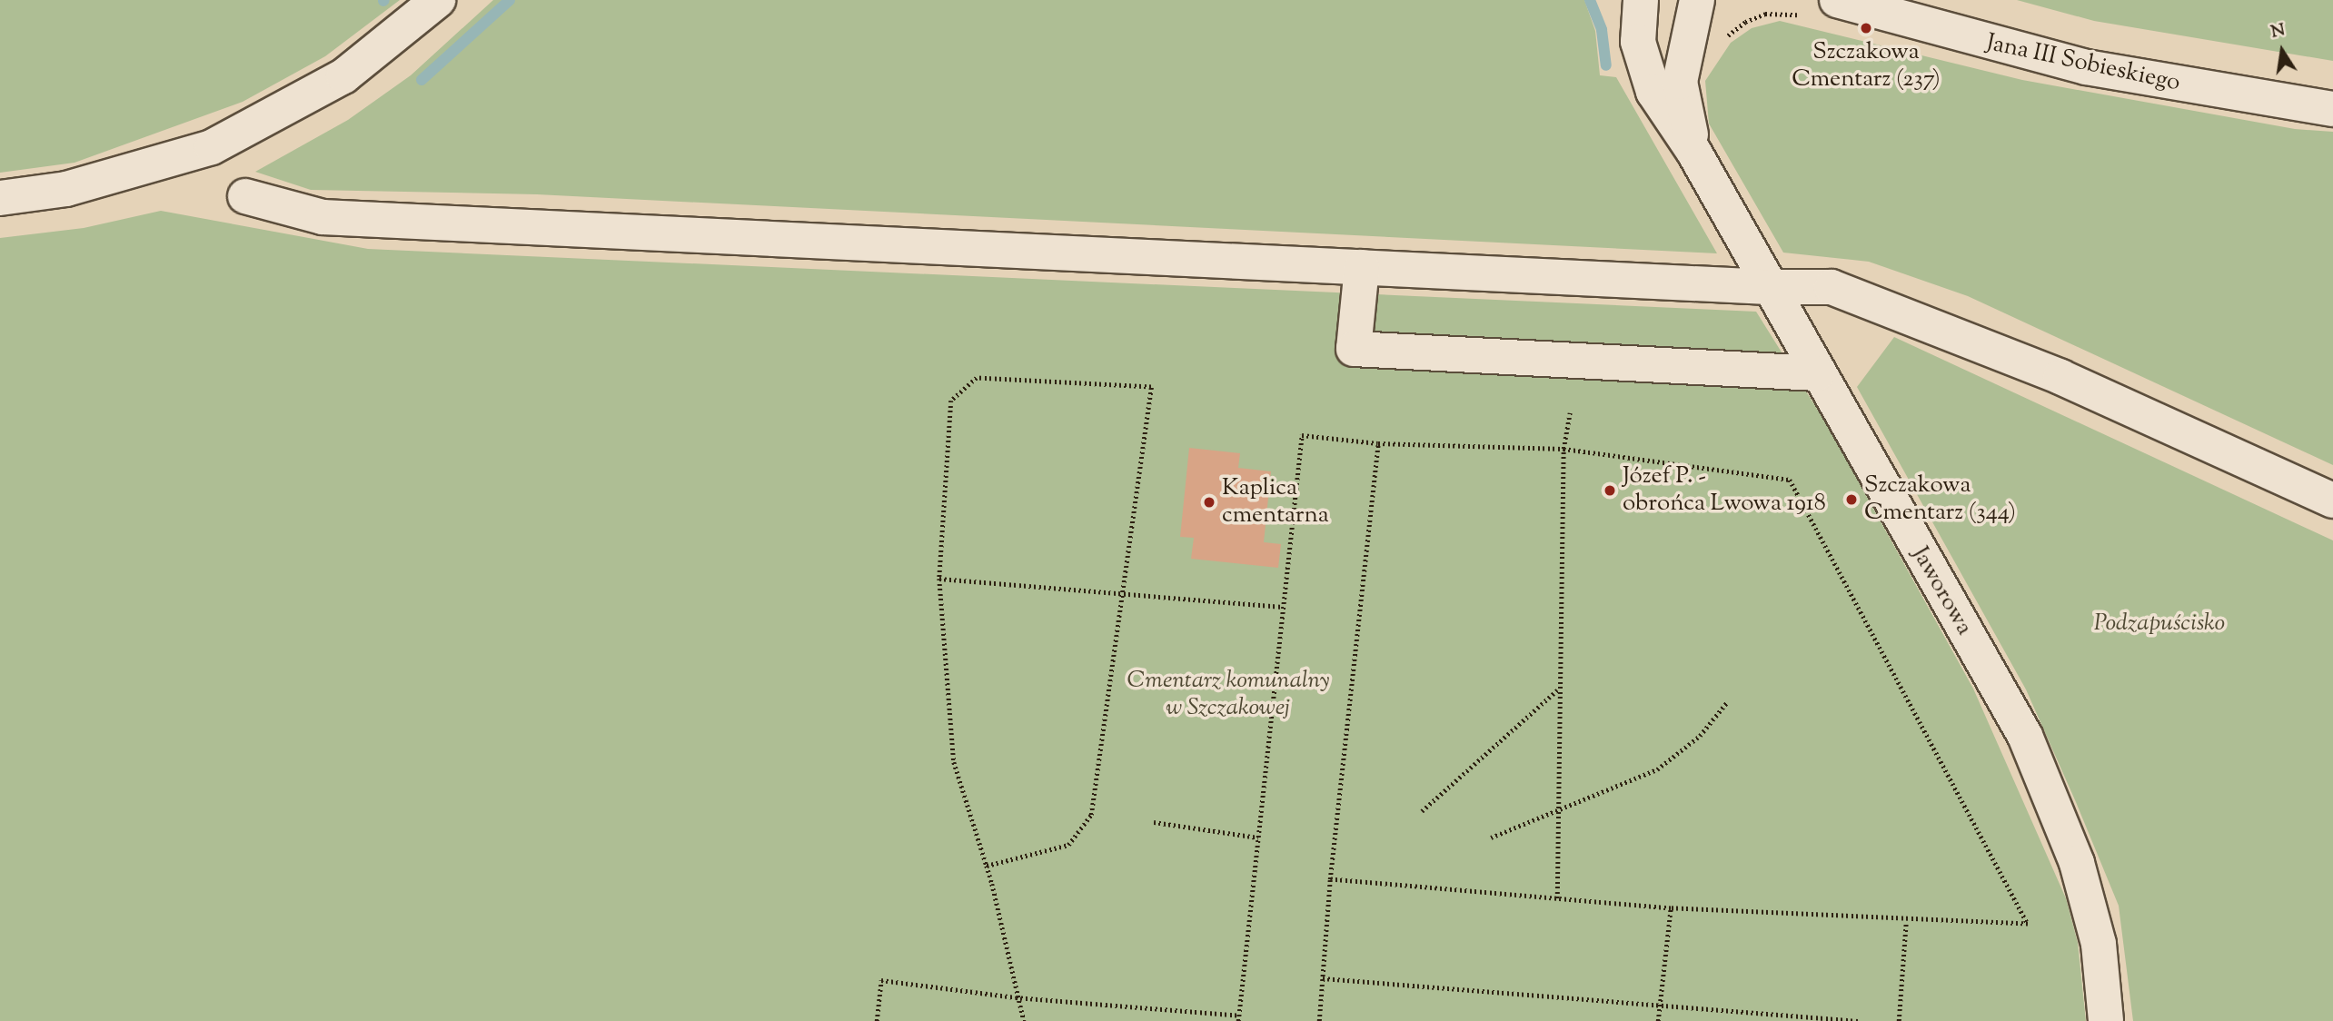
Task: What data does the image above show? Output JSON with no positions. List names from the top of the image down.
{
  "streets": {
    "street": ["Jana III Sobieskiego", "Jaworowa"]
  },
  "parks": ["Podzapuścisko", "Cmentarz komunalny w Szczakowej"],
  "places": [
    "Szczakowa Cmentarz (237)",
    "Józef P. - obrońca Lwowa 1918",
    "Szczakowa Cmentarz (344)",
    "Kaplica cmentarna"
  ],
  "north": "top"
}
